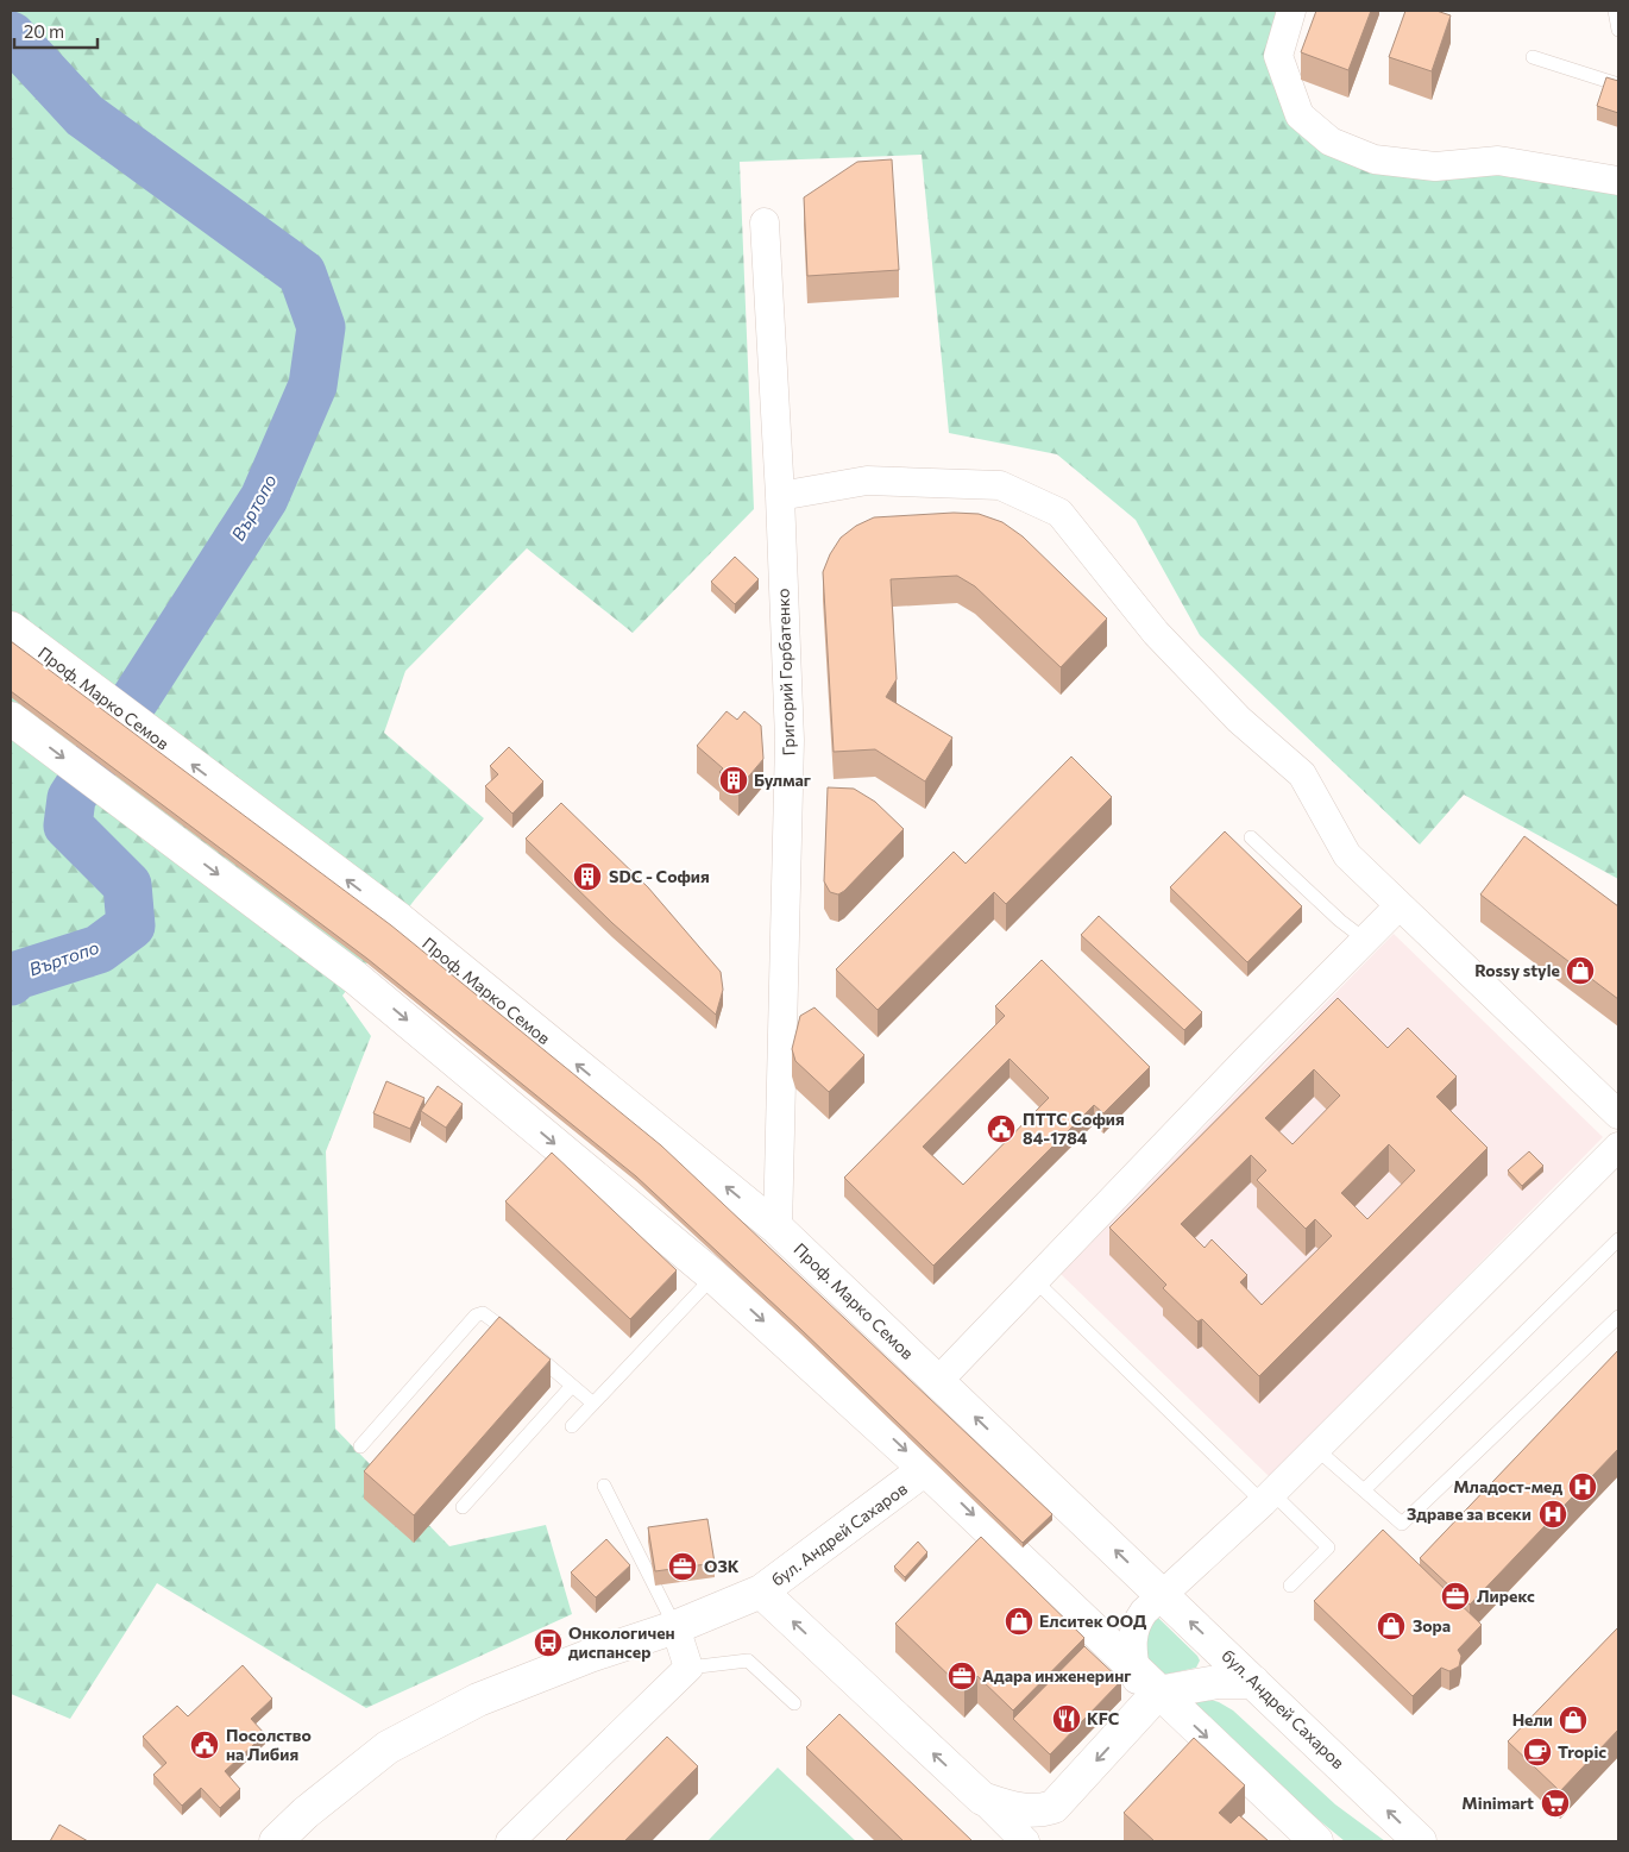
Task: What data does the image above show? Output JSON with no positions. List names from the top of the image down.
{
  "streets": {
    "main road": ["Проф. Марко Семов", "бул. Андрей Сахаров"],
    "street": ["Григорий Горбатенко"]
  },
  "crossings": [
    ["Григорий Горбатенко", "Проф. Марко Семов"],
    ["Проф. Марко Семов", "бул. Андрей Сахаров"]
  ],
  "water": ["Въртопо"],
  "places": {
    "building": ["Булмаг", "SDC - София"],
    "shop": [
      "Rossy style",
      "Елситек ООД",
      "Зора",
      "Нели"
    ],
    "public building": ["ПТТС София 84-1784", "Посолство на Либия"],
    "hospital": ["Младост-мед", "Здраве за всеки"],
    "office": ["ОЗК", "Лирекс", "Адара инженеринг"],
    "bus stop": ["Онкологичен диспансер"],
    "restaurant": ["KFC"],
    "cafe": ["Tropic"],
    "supermarket": ["Minimart"]
  },
  "scale_bar": "20 m"
}
